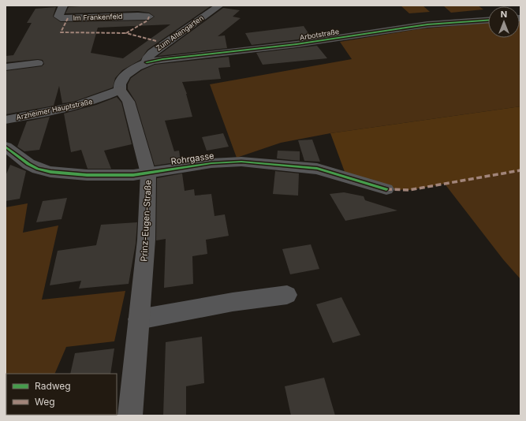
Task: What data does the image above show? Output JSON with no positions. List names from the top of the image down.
{
  "streets": {
    "main road": ["Prinz-Eugen-Straße"],
    "street": [
      "Im Frankenfeld",
      "Zum Altengarten",
      "Arbotstraße",
      "Arzheimer Hauptstraße",
      "Rohrgasse"
    ]
  },
  "crossings": [
    ["Zum Altengarten", "Arbotstraße"],
    ["Zum Altengarten", "Arzheimer Hauptstraße"],
    ["Zum Altengarten", "Prinz-Eugen-Straße"],
    ["Arzheimer Hauptstraße", "Prinz-Eugen-Straße"],
    ["Rohrgasse", "Prinz-Eugen-Straße"]
  ],
  "legend": ["Radweg", "Weg"],
  "north": "top"
}
